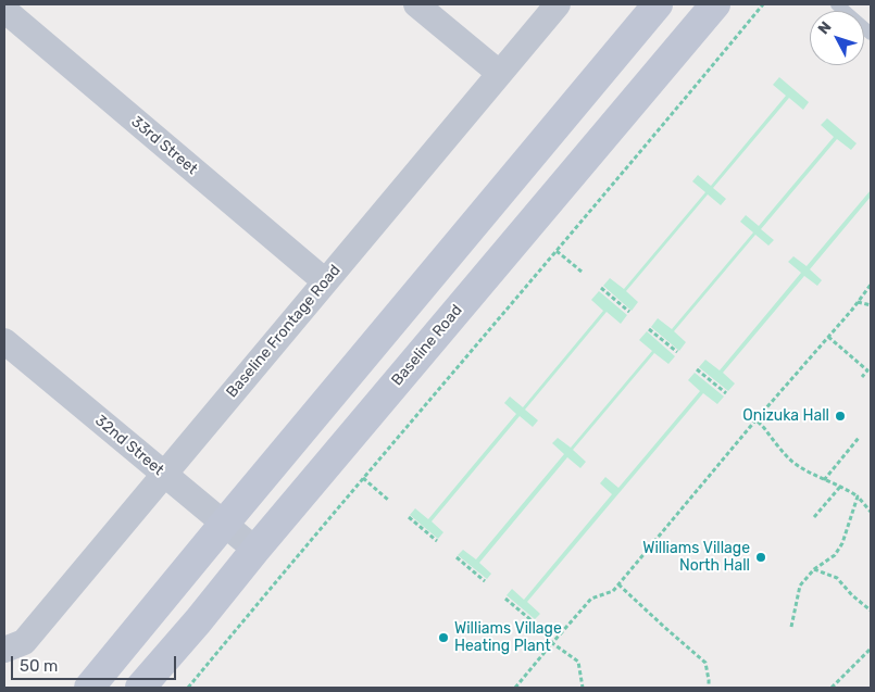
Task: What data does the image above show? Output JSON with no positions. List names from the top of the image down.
{
  "streets": {
    "main road": ["Baseline Road"],
    "street": ["33rd Street", "Baseline Frontage Road", "32nd Street"]
  },
  "crossings": [
    ["33rd Street", "Baseline Frontage Road"],
    ["Baseline Frontage Road", "32nd Street"],
    ["Baseline Road", "32nd Street"]
  ],
  "places": ["Onizuka Hall", "Williams Village North Hall", "Williams Village Heating Plant"],
  "scale_bar": "50 m",
  "north": "top left"
}
